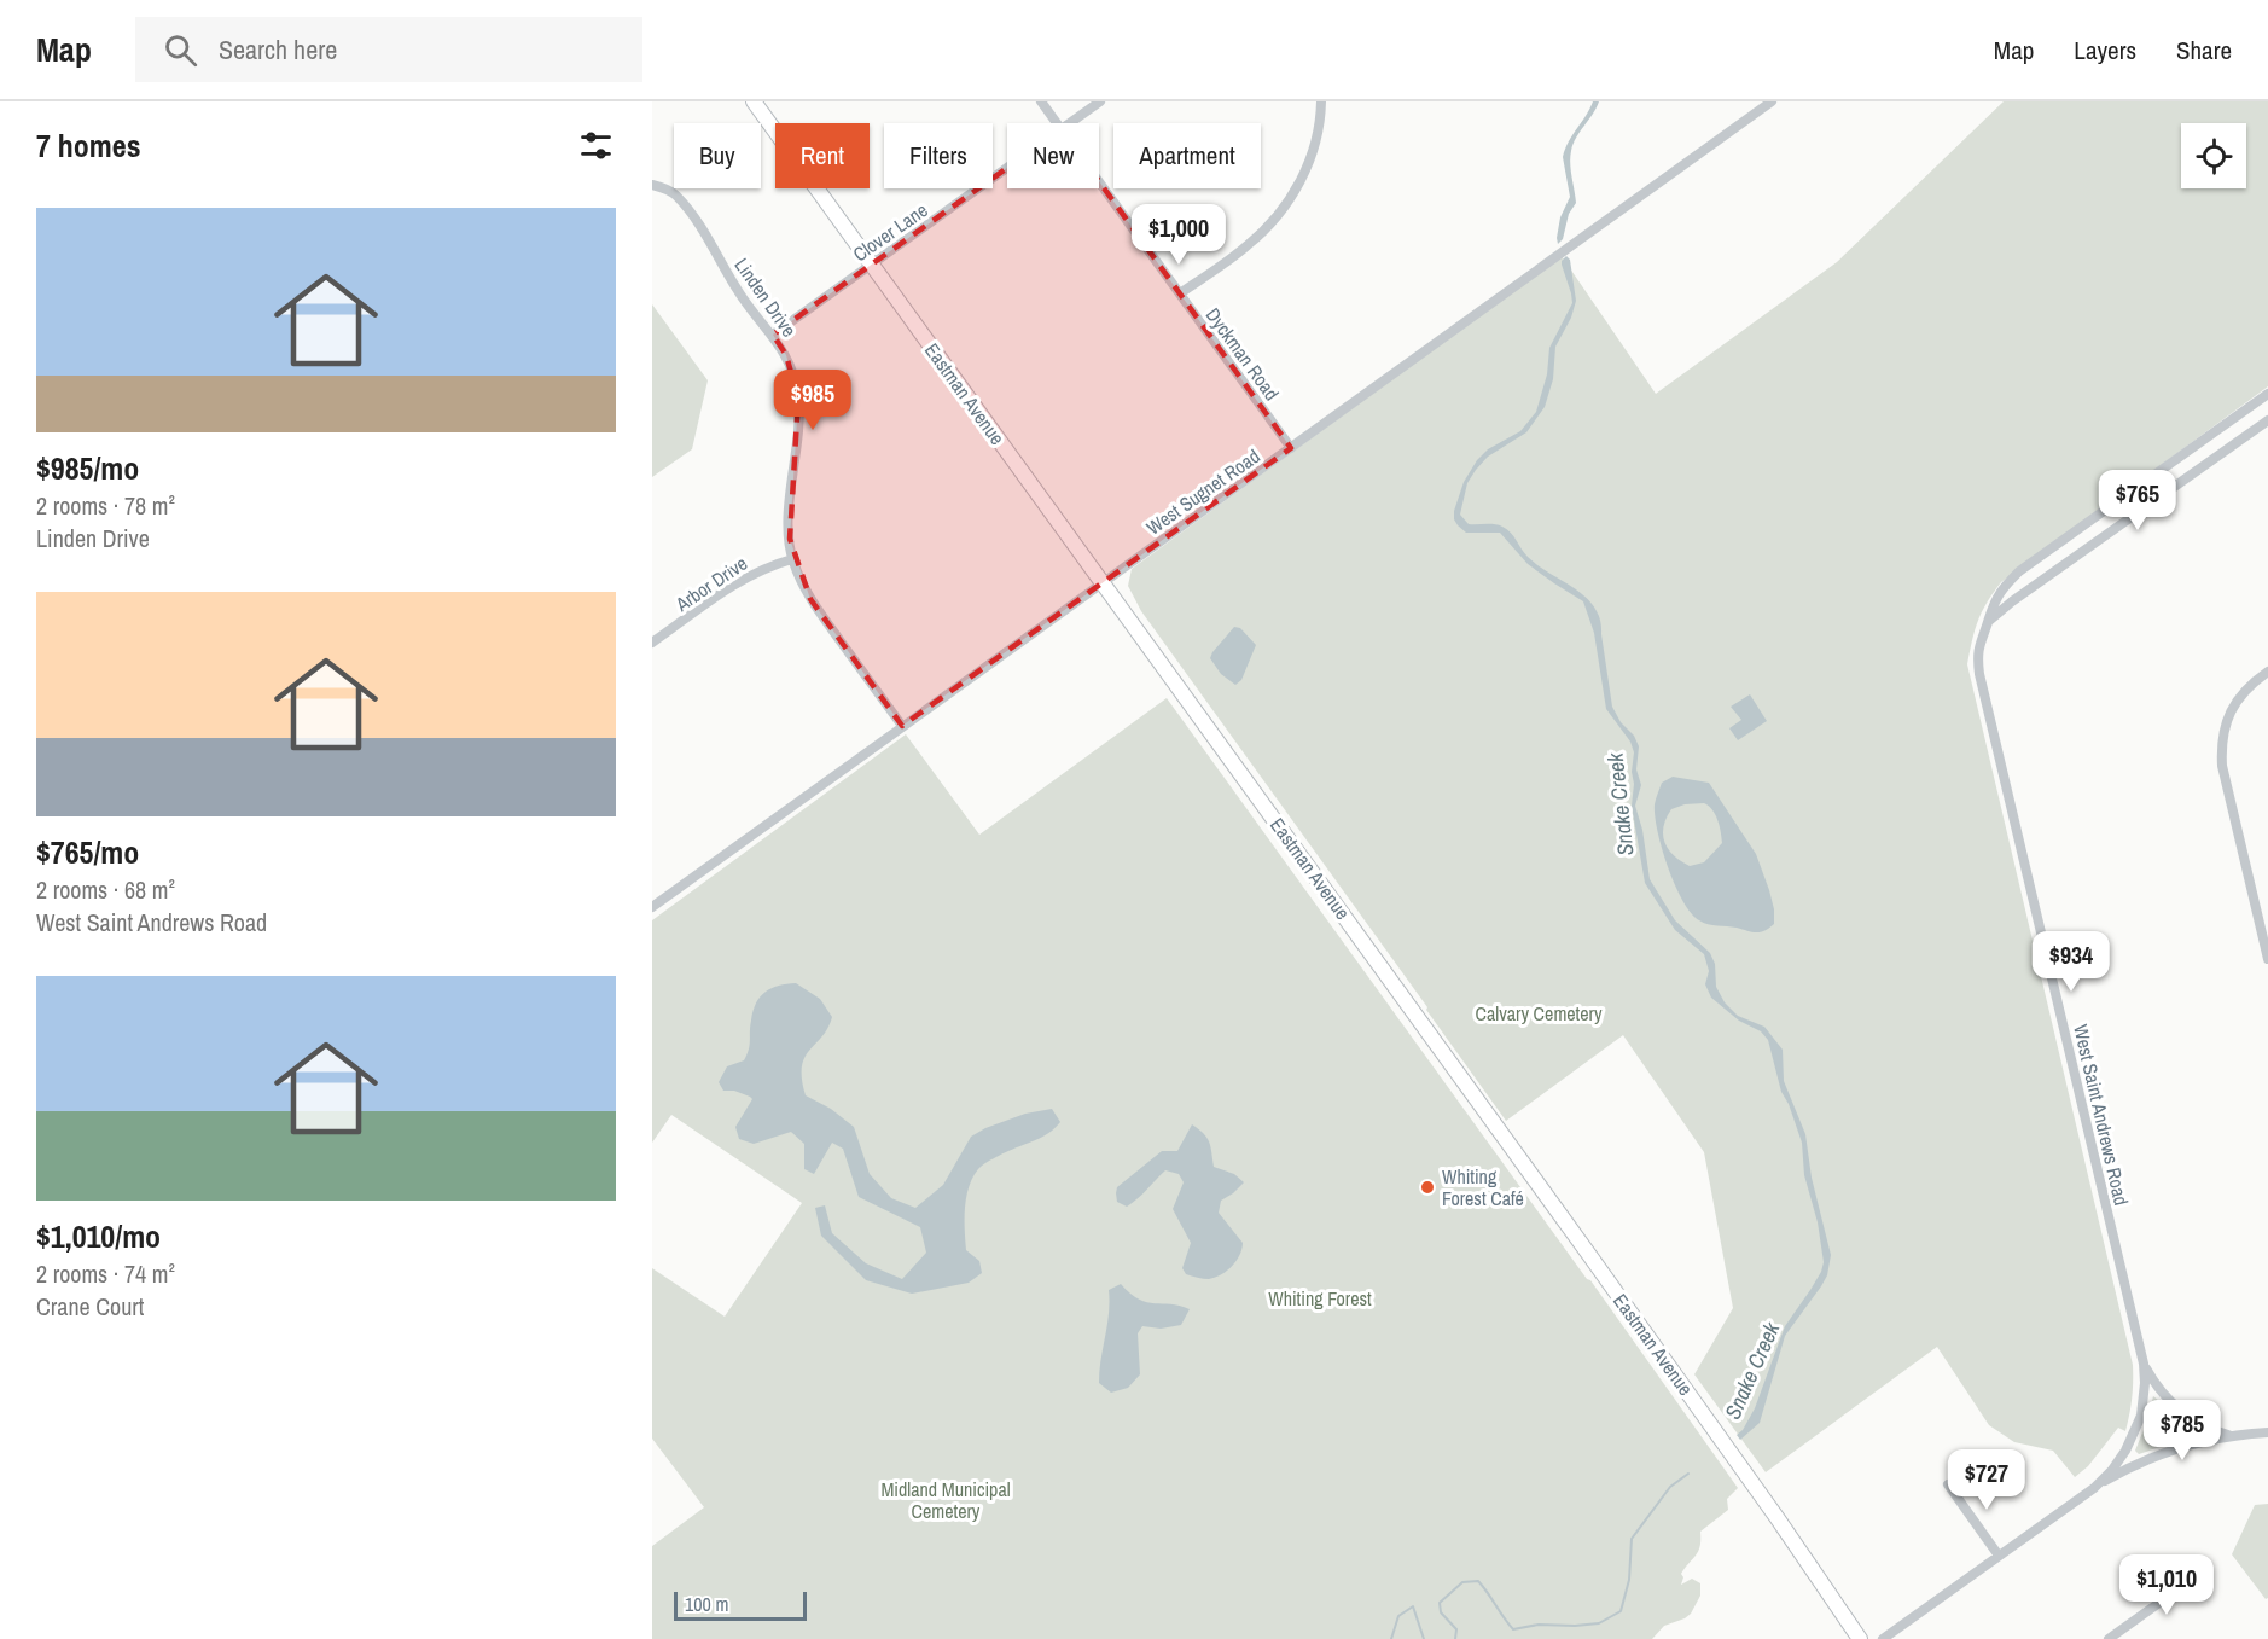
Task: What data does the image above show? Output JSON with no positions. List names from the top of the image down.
{
  "streets": {
    "main road": ["Eastman Avenue"],
    "street": [
      "Clover Lane",
      "Linden Drive",
      "Dyckman Road",
      "West Sugnet Road",
      "Arbor Drive",
      "West Saint Andrews Road"
    ]
  },
  "crossings": [
    ["Clover Lane", "Linden Drive"],
    ["Clover Lane", "Eastman Avenue"],
    ["Linden Drive", "West Sugnet Road"],
    ["Linden Drive", "Arbor Drive"],
    ["Dyckman Road", "West Sugnet Road"],
    ["Eastman Avenue", "West Sugnet Road"]
  ],
  "water": ["Snake Creek"],
  "parks": ["Calvary Cemetery", "Whiting Forest", "Midland Municipal Cemetery"],
  "places": ["Whiting Forest Café"],
  "scale_bar": "100 m",
  "page": {
    "header": "Map",
    "search": "Search here",
    "nav": ["Map", "Layers", "Share"],
    "heading": "7 homes",
    "chip": [
      "Buy",
      "Rent",
      "Filters",
      "New",
      "Apartment"
    ],
    "list": [
      {
        "name": "$985/mo",
        "note": "2 rooms · 78 m² · Linden Drive"
      },
      {
        "name": "$765/mo",
        "note": "2 rooms · 68 m² · West Saint Andrews Road"
      },
      {
        "name": "$1,010/mo",
        "note": "2 rooms · 74 m² · Crane Court"
      }
    ],
    "price": [
      "$1,000",
      "$985",
      "$765",
      "$934",
      "$785",
      "$727",
      "$1,010"
    ],
    "scale": "100 m"
  }
}
